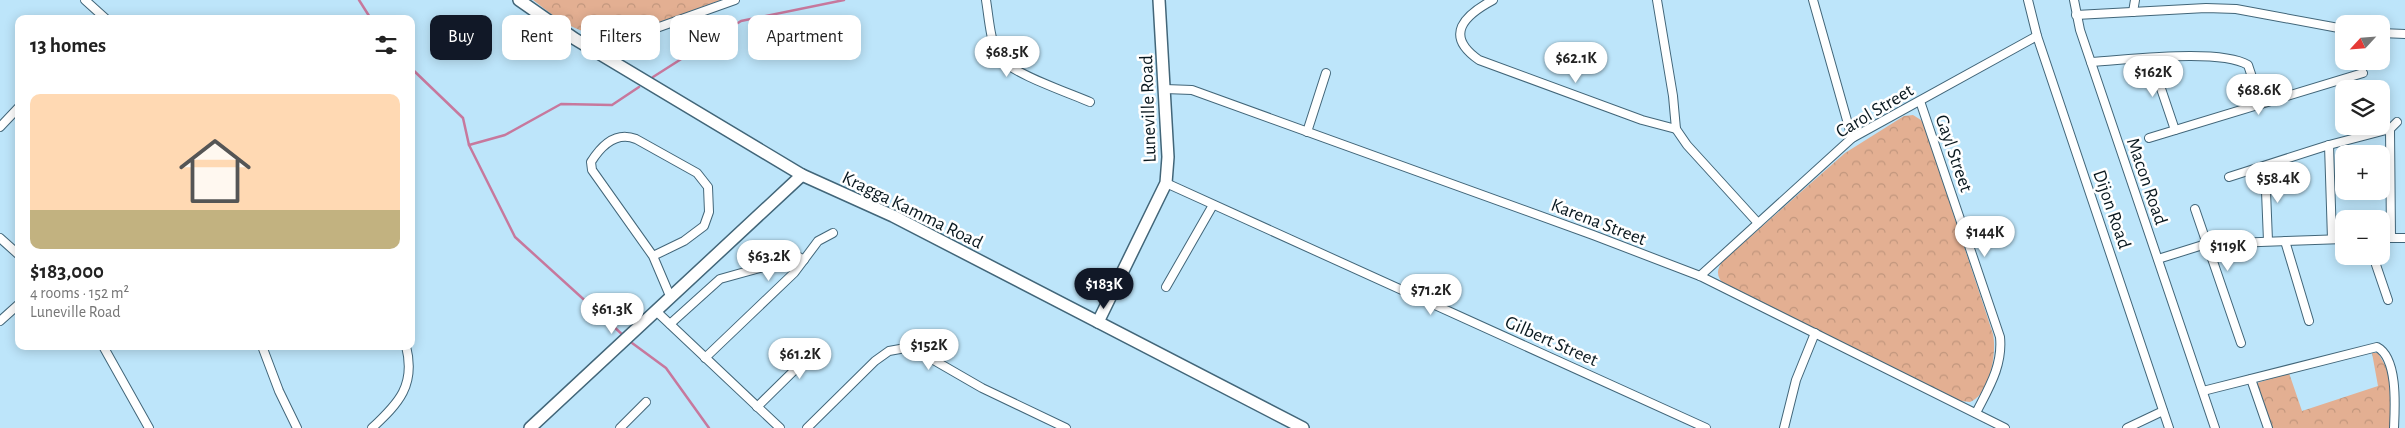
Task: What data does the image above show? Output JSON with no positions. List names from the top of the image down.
{
  "streets": {
    "main road": ["Luneville Road", "Kragga Kamma Road"],
    "street": [
      "Carol Street",
      "Gayl Street",
      "Macon Road",
      "Dijon Road",
      "Karena Street",
      "Gilbert Street"
    ]
  },
  "crossings": [
    ["Luneville Road", "Kragga Kamma Road"],
    ["Luneville Road", "Karena Street"],
    ["Luneville Road", "Gilbert Street"],
    ["Carol Street", "Gayl Street"],
    ["Carol Street", "Dijon Road"],
    ["Carol Street", "Karena Street"],
    ["Gayl Street", "Karena Street"]
  ],
  "north": "bottom left",
  "page": {
    "map_buttons": ["+", "−"],
    "chip": [
      "Buy",
      "Rent",
      "Filters",
      "New",
      "Apartment"
    ],
    "heading": "13 homes",
    "price": [
      "$68.5K",
      "$62.1K",
      "$162K",
      "$68.6K",
      "$58.4K",
      "$144K",
      "$119K",
      "$63.2K",
      "$183K",
      "$71.2K",
      "$61.3K",
      "$152K",
      "$61.2K"
    ],
    "list": [
      {
        "name": "$183,000",
        "note": "4 rooms · 152 m² · Luneville Road"
      }
    ]
  }
}
